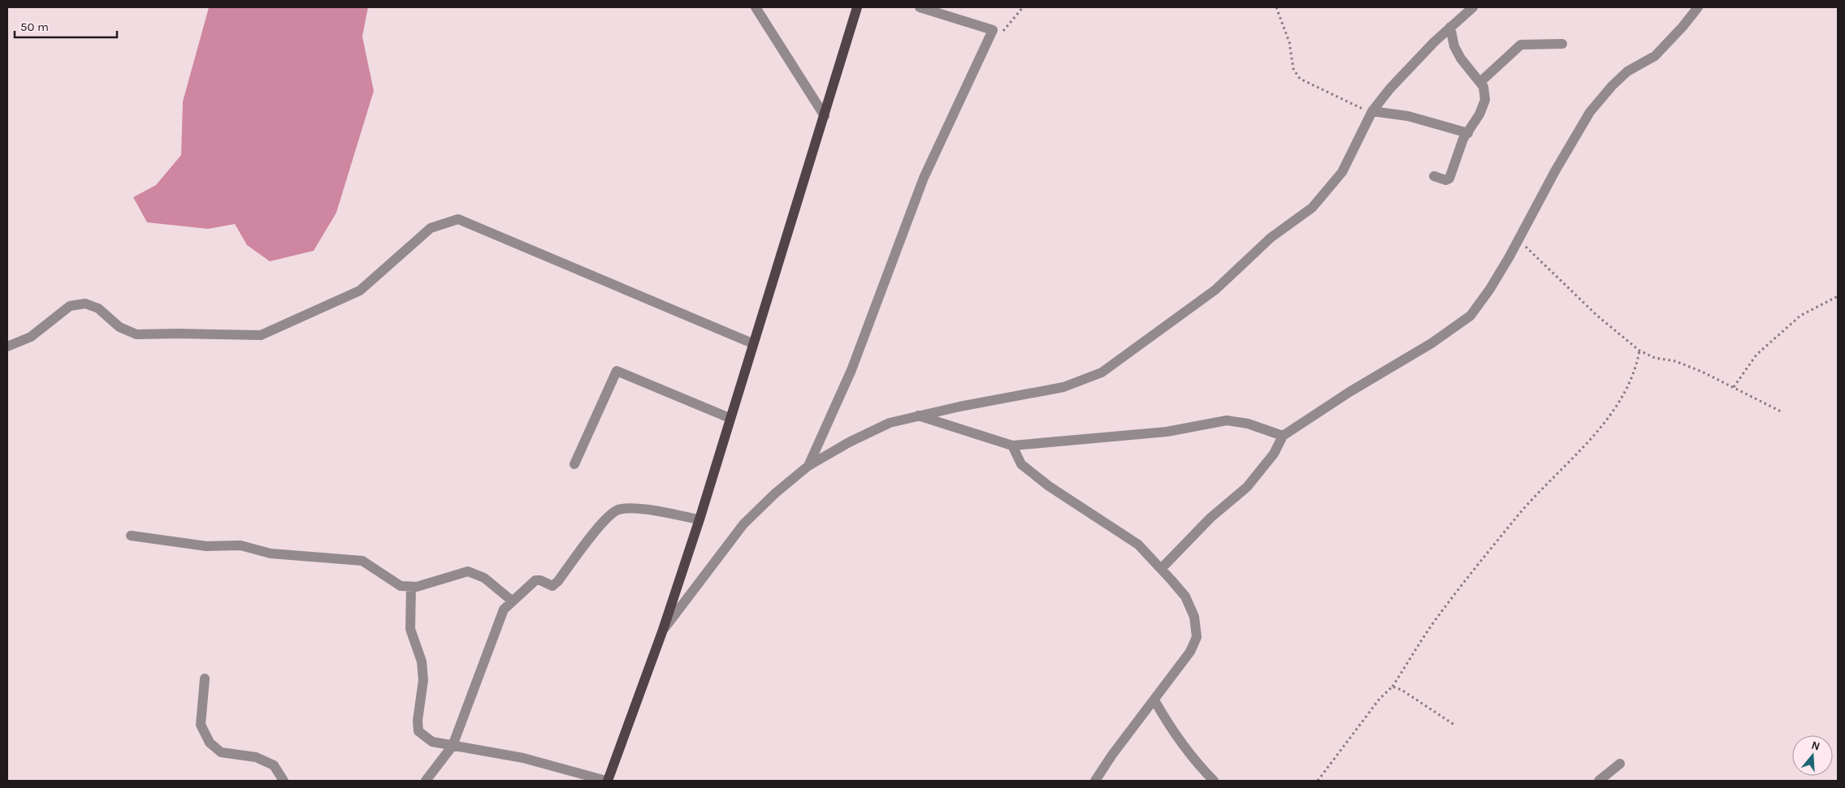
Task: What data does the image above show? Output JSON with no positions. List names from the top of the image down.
{
  "scale_bar": "50 m",
  "north": "top"
}
